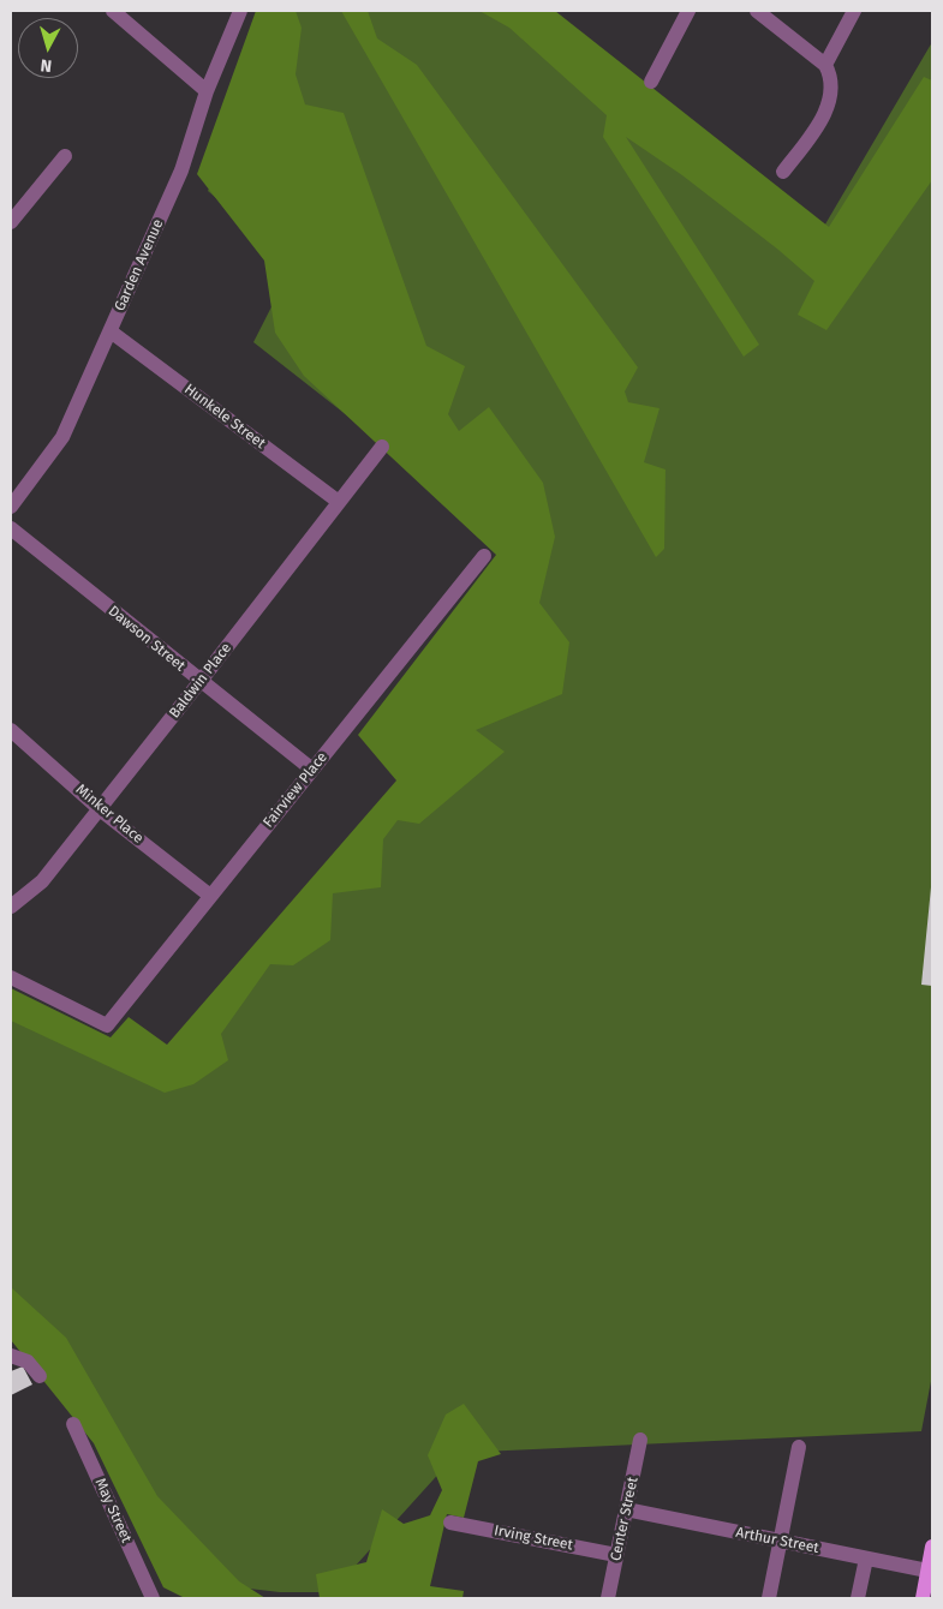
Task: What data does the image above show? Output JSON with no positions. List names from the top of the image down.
{
  "streets": {
    "street": [
      "Garden Avenue",
      "Hunkele Street",
      "Dawson Street",
      "Baldwin Place",
      "Fairview Place",
      "Minker Place",
      "May Street",
      "Center Street",
      "Irving Street",
      "Arthur Street"
    ]
  },
  "crossings": [
    ["Garden Avenue", "Hunkele Street"],
    ["Hunkele Street", "Baldwin Place"],
    ["Dawson Street", "Baldwin Place"],
    ["Dawson Street", "Fairview Place"],
    ["Baldwin Place", "Minker Place"],
    ["Fairview Place", "Minker Place"],
    ["Center Street", "Irving Street"],
    ["Center Street", "Arthur Street"]
  ],
  "north": "bottom"
}
